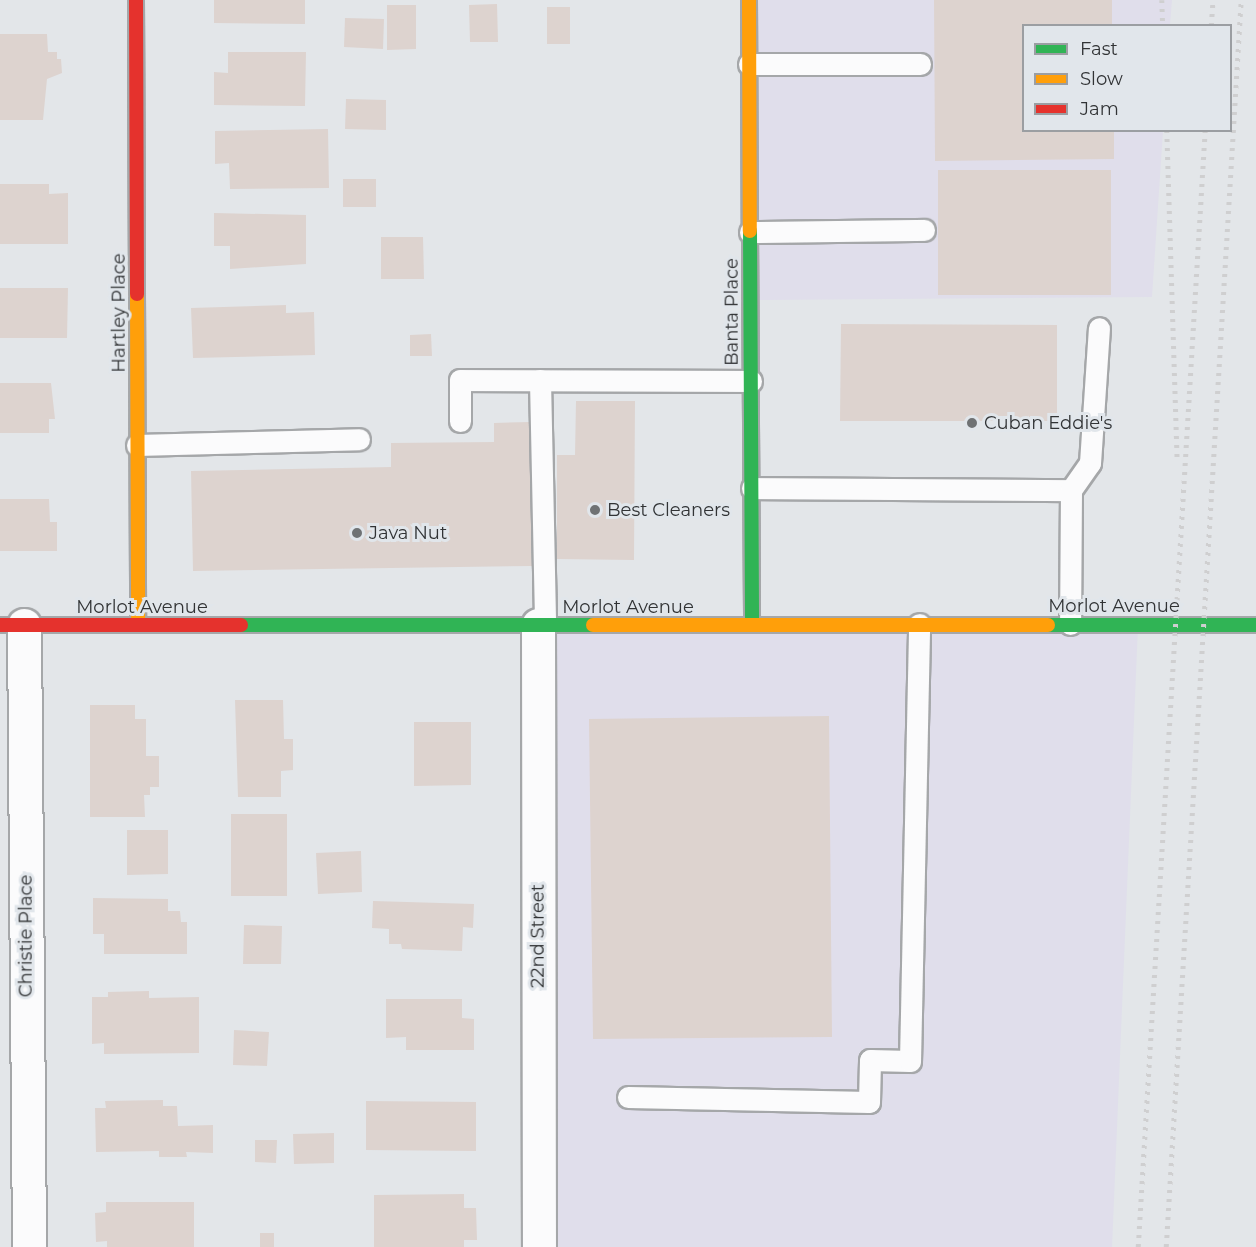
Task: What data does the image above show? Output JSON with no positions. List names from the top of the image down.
{
  "streets": {
    "street": [
      "Banta Place",
      "Hartley Place",
      "Morlot Avenue",
      "Christie Place",
      "22nd Street"
    ]
  },
  "crossings": [
    ["Banta Place", "Morlot Avenue"],
    ["Hartley Place", "Morlot Avenue"],
    ["Morlot Avenue", "Christie Place"],
    ["Morlot Avenue", "22nd Street"]
  ],
  "places": ["Cuban Eddie's", "Best Cleaners", "Java Nut"],
  "legend": ["Fast", "Slow", "Jam"]
}
